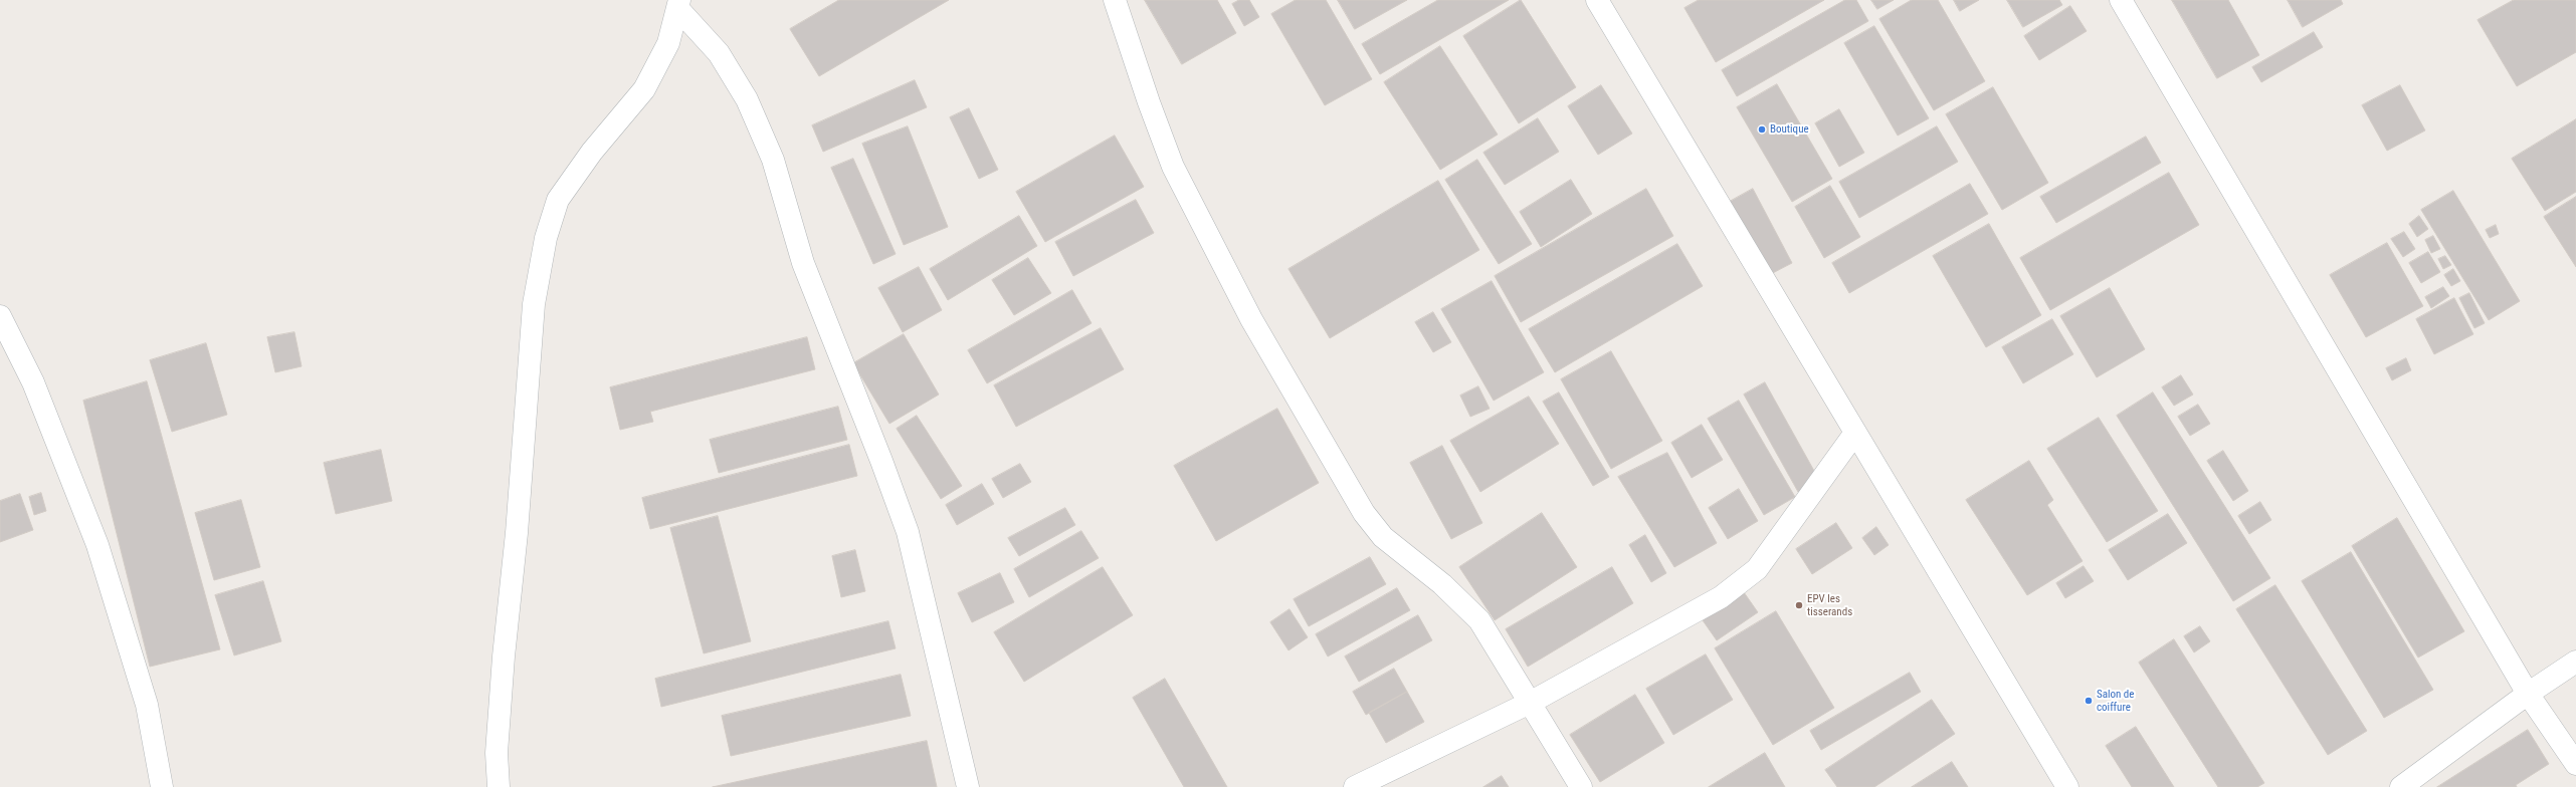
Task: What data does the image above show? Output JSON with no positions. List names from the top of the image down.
{
  "places": ["Boutique", "EPV les tisserands", "Salon de coiffure"]
}
